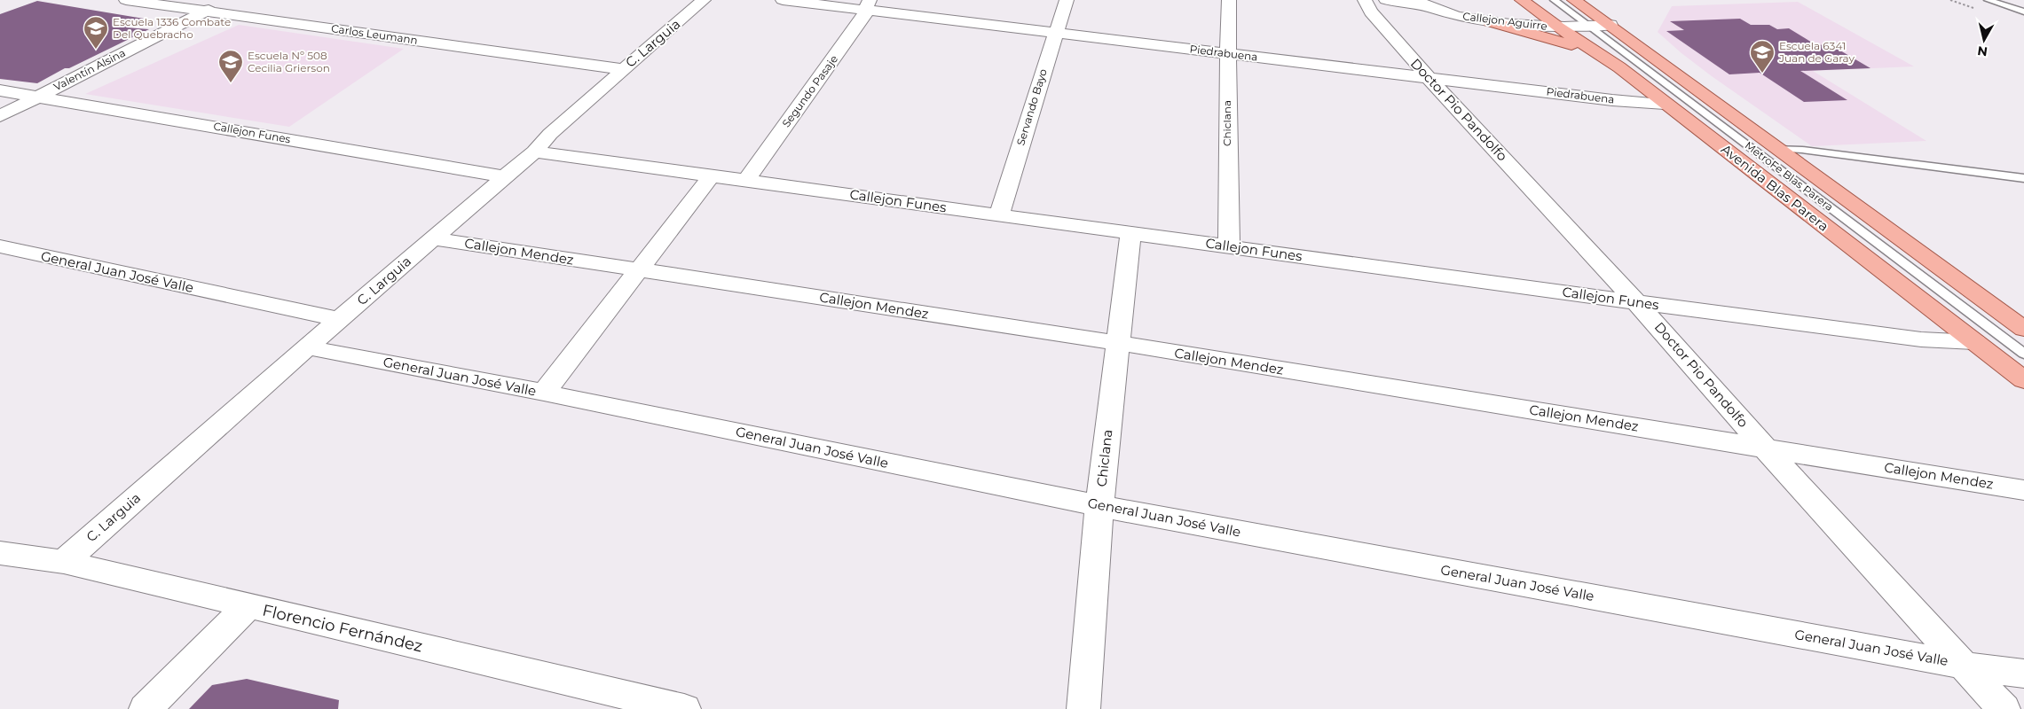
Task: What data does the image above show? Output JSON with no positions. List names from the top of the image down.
{
  "streets": {
    "main road": ["Avenida Blas Parera"],
    "street": [
      "Callejon Aguirre",
      "Carlos Leumann",
      "C. Larguia",
      "Piedrabuena",
      "Valentín Alsina",
      "Segundo Pasaje",
      "Servando Bayo",
      "Doctor Pio Pandolfo",
      "Chiclana",
      "Callejon Funes",
      "Callejon Mendez",
      "General Juan José Valle",
      "Florencio Fernández"
    ],
    "lane": ["MetroFe Blas Parera"]
  },
  "crossings": [
    ["Callejon Aguirre", "MetroFe Blas Parera"],
    ["Callejon Aguirre", "Avenida Blas Parera"],
    ["Carlos Leumann", "C. Larguia"],
    ["Carlos Leumann", "Valentín Alsina"],
    ["C. Larguia", "Callejon Funes"],
    ["C. Larguia", "Callejon Mendez"],
    ["C. Larguia", "General Juan José Valle"],
    ["C. Larguia", "Florencio Fernández"],
    ["Piedrabuena", "Segundo Pasaje"],
    ["Piedrabuena", "Servando Bayo"],
    ["Piedrabuena", "Doctor Pio Pandolfo"],
    ["Piedrabuena", "Chiclana"],
    ["Piedrabuena", "Avenida Blas Parera"],
    ["Valentín Alsina", "Callejon Funes"],
    ["Segundo Pasaje", "Callejon Funes"],
    ["Servando Bayo", "Callejon Funes"],
    ["Doctor Pio Pandolfo", "Callejon Funes"],
    ["Doctor Pio Pandolfo", "Callejon Mendez"],
    ["Doctor Pio Pandolfo", "General Juan José Valle"],
    ["Chiclana", "Callejon Funes"],
    ["Chiclana", "Callejon Mendez"],
    ["Chiclana", "General Juan José Valle"],
    ["Callejon Funes", "Avenida Blas Parera"]
  ],
  "places": {
    "school or university": ["Escuela 1336 Combate Del Quebracho", "Escuela 6341 Juan de Garay", "Escuela Nº 508 Cecilia Grierson"]
  },
  "north": "bottom"
}
